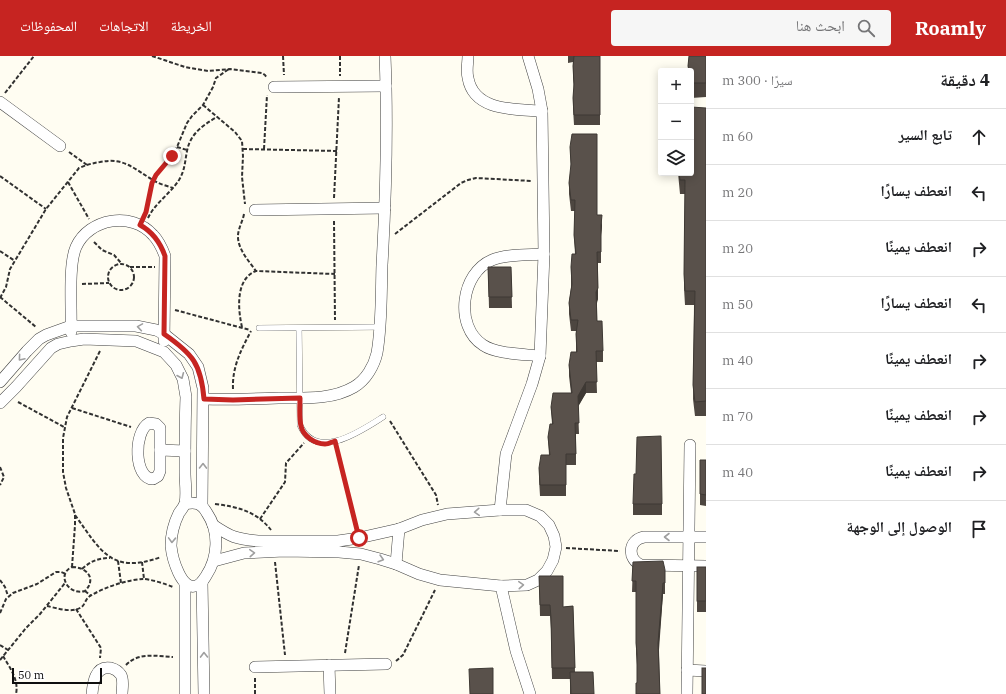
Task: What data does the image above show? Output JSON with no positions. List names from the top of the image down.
{
  "scale_bar": "50 m",
  "page": {
    "header": "Roamly",
    "search": "ابحث هنا",
    "nav": ["الخريطة", "الاتجاهات", "المحفوظات"],
    "heading": ["4 دقيقة", "سيرًا · 300 m"],
    "map_buttons": ["+", "−"],
    "list": [
      ["تابع السير", "60 m"],
      ["انعطف يسارًا", "20 m"],
      ["انعطف يمينًا", "20 m"],
      ["انعطف يسارًا", "50 m"],
      ["انعطف يمينًا", "40 m"],
      ["انعطف يمينًا", "70 m"],
      ["انعطف يمينًا", "40 m"],
      "الوصول إلى الوجهة"
    ],
    "scale": "50 m"
  }
}
